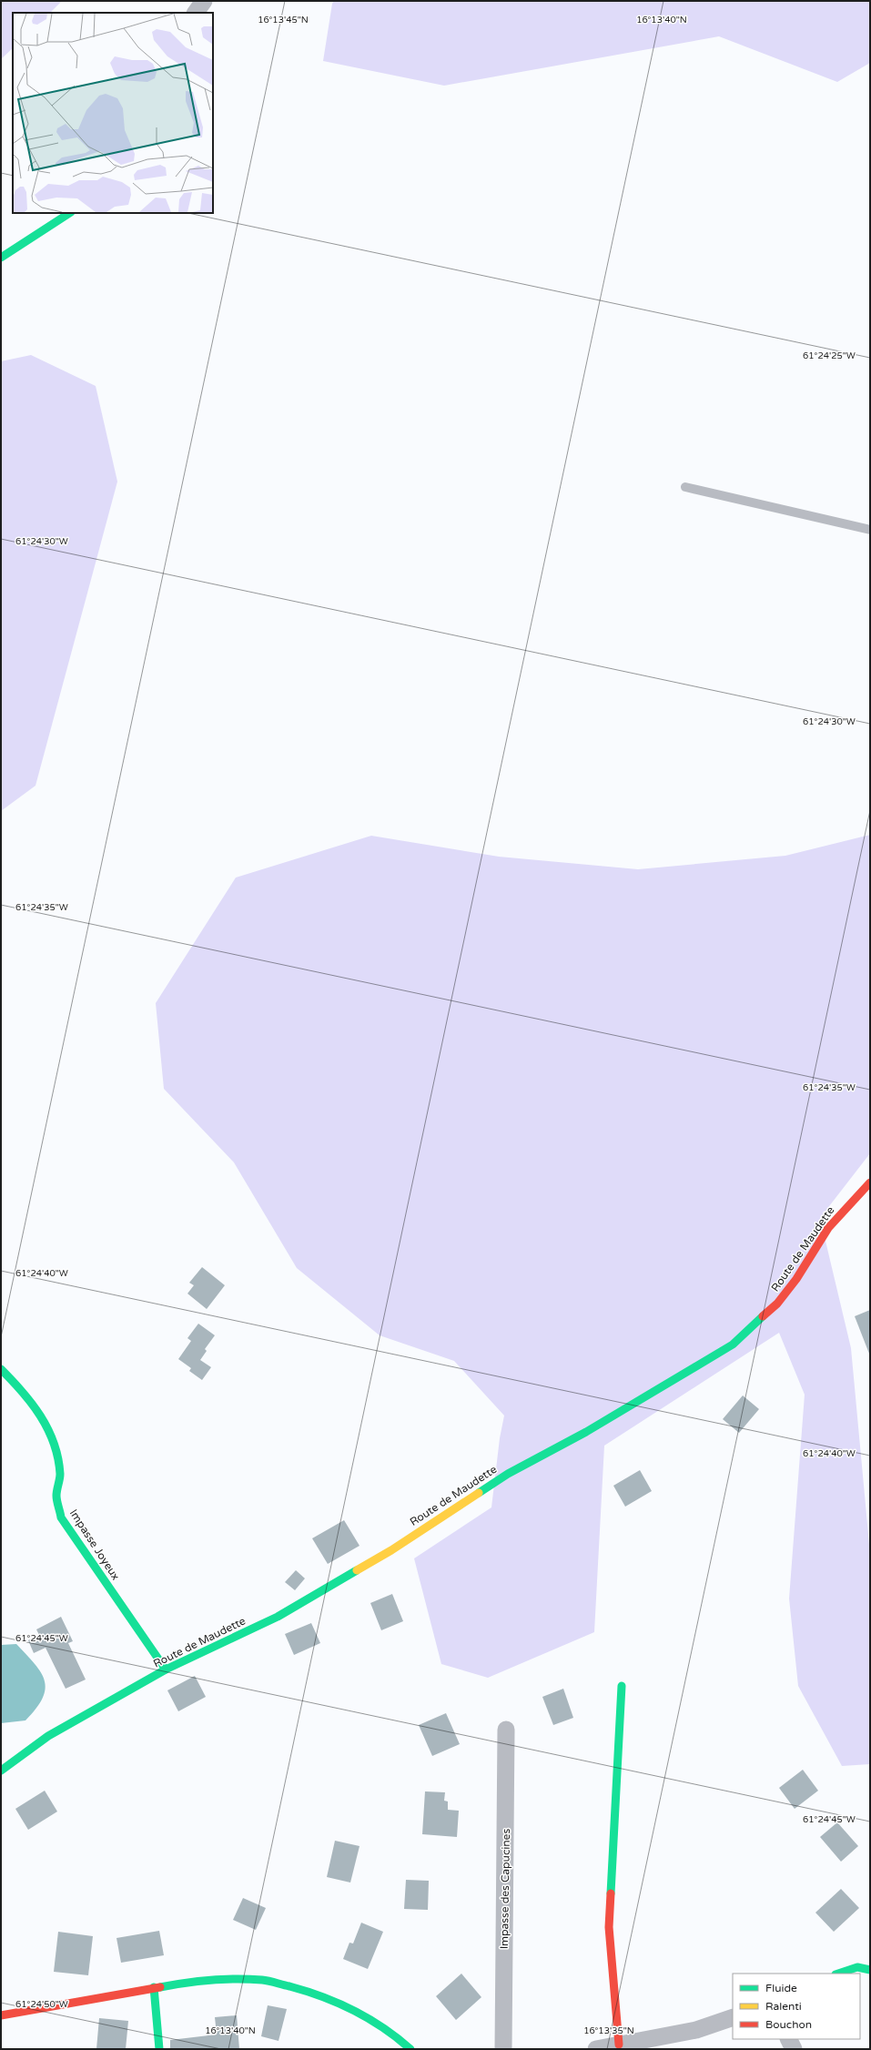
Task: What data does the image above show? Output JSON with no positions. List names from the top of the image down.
{
  "streets": {
    "street": ["Route de Maudette", "Impasse Joyeux", "Impasse des Capucines"]
  },
  "crossings": [
    ["Route de Maudette", "Impasse Joyeux"]
  ],
  "legend": ["Fluide", "Ralenti", "Bouchon"],
  "coordinates": [
    "16°13'45\"N",
    "16°13'40\"N",
    "61°24'25\"W",
    "61°24'30\"W",
    "61°24'35\"W",
    "61°24'40\"W",
    "61°24'45\"W",
    "61°24'50\"W",
    "16°13'35\"N"
  ]
}
